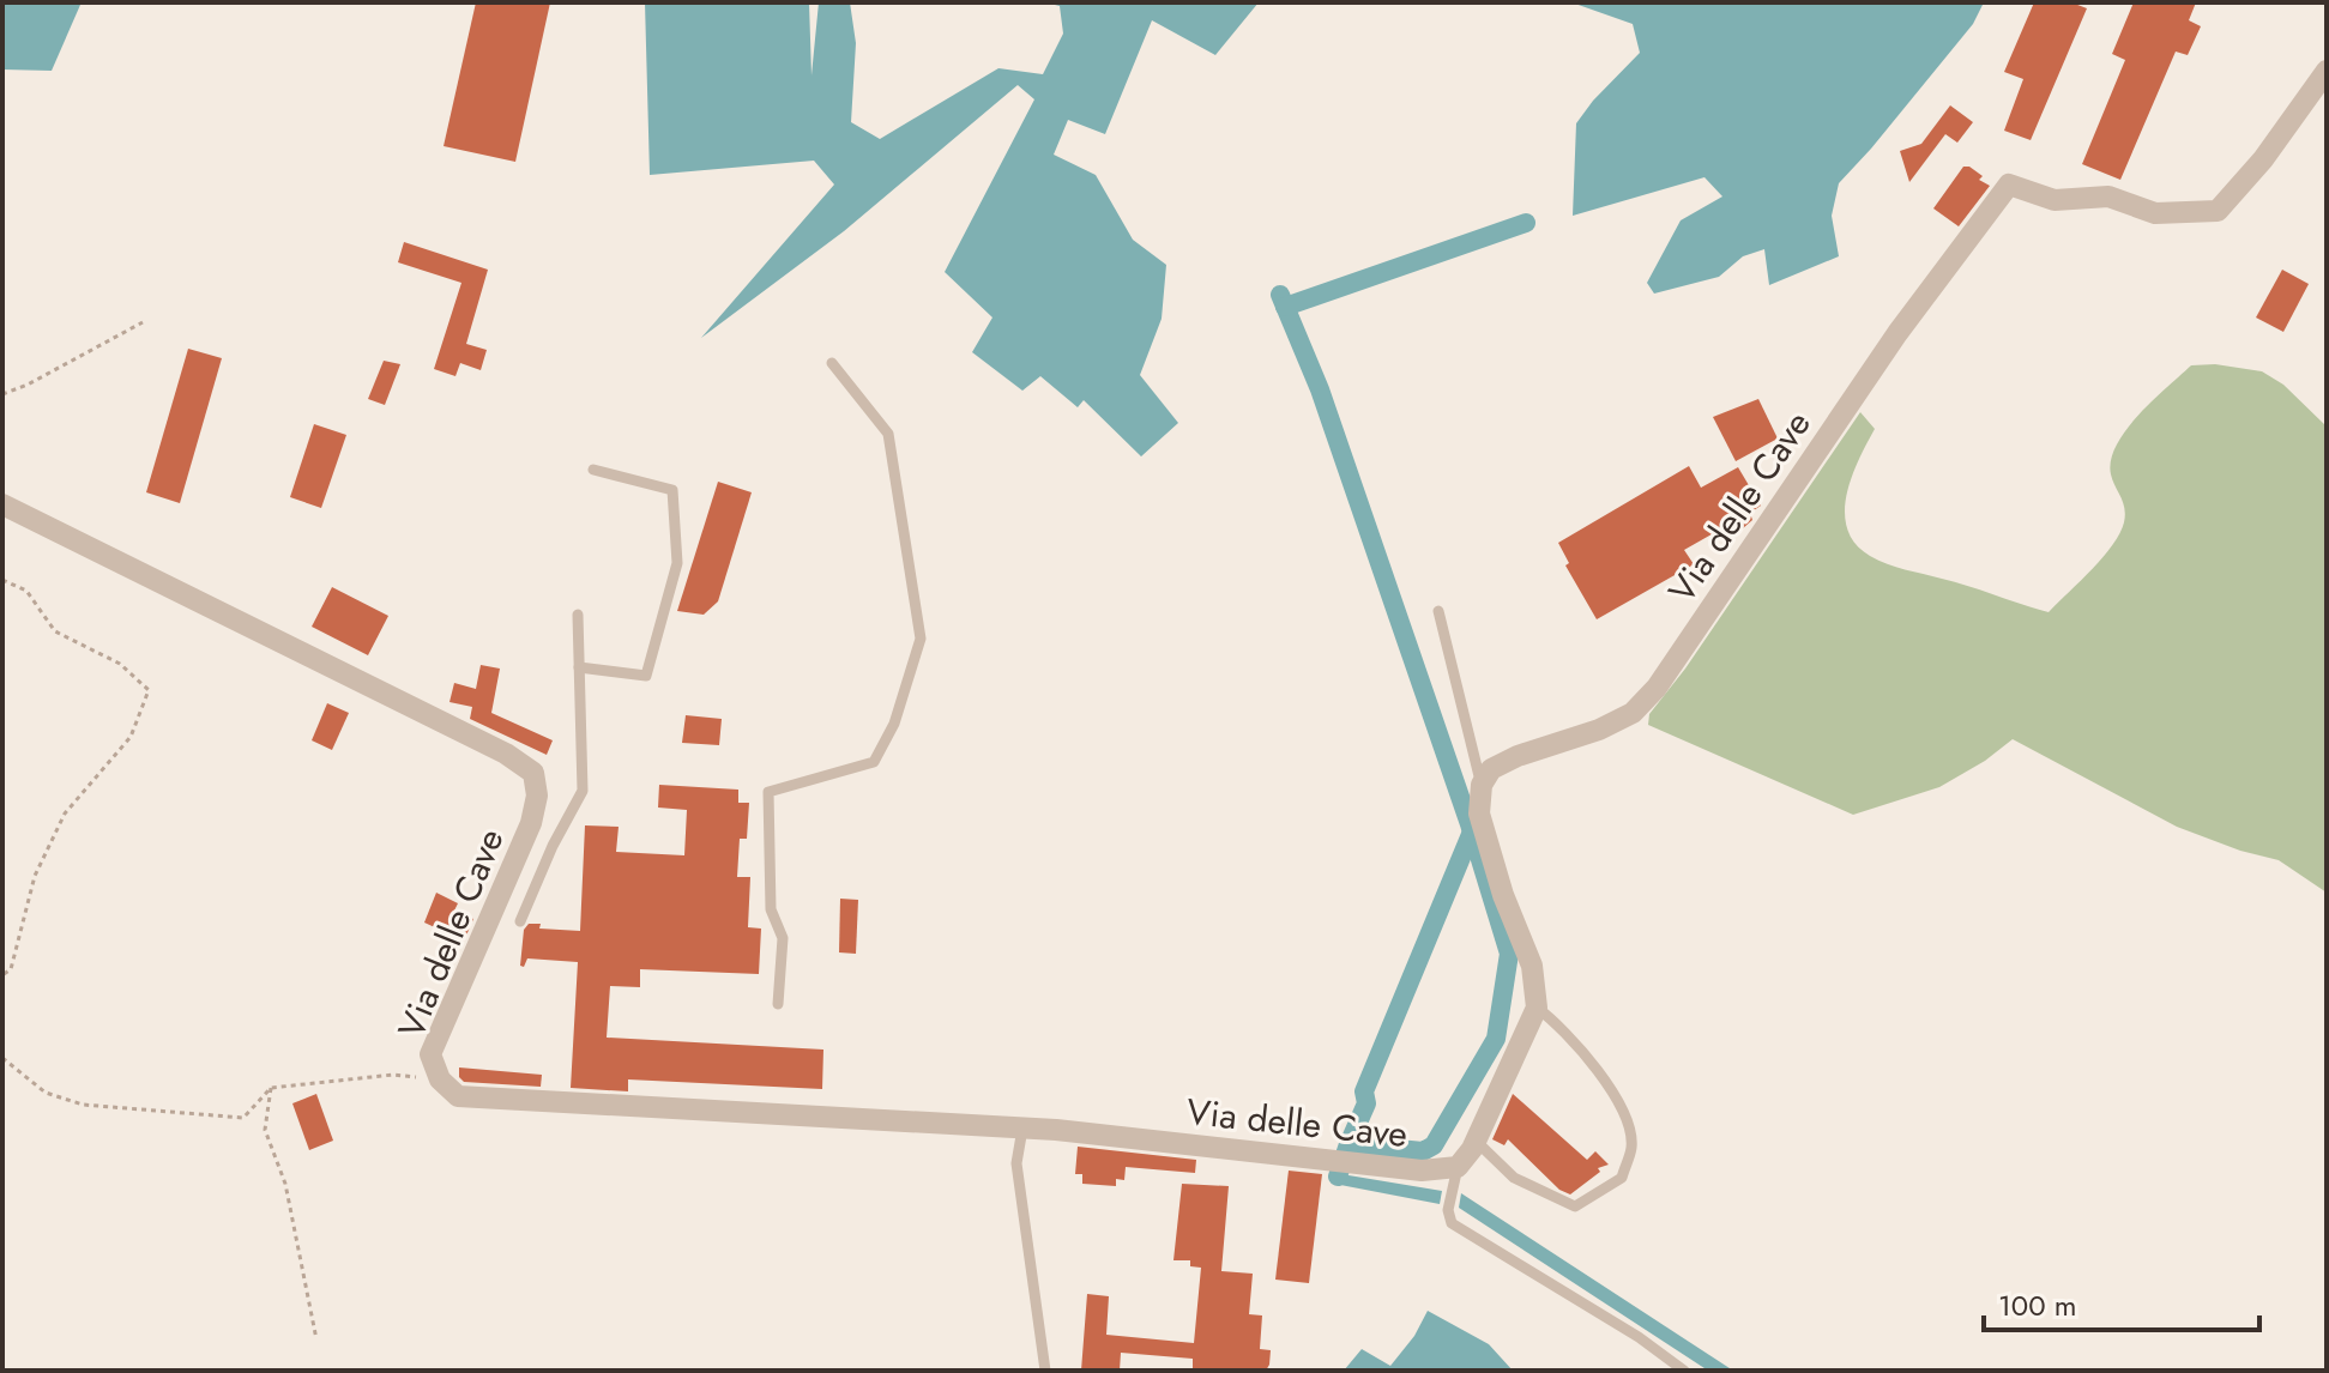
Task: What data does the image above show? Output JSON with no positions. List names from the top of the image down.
{
  "streets": {
    "street": ["Via delle Cave"]
  },
  "scale_bar": "100 m"
}
